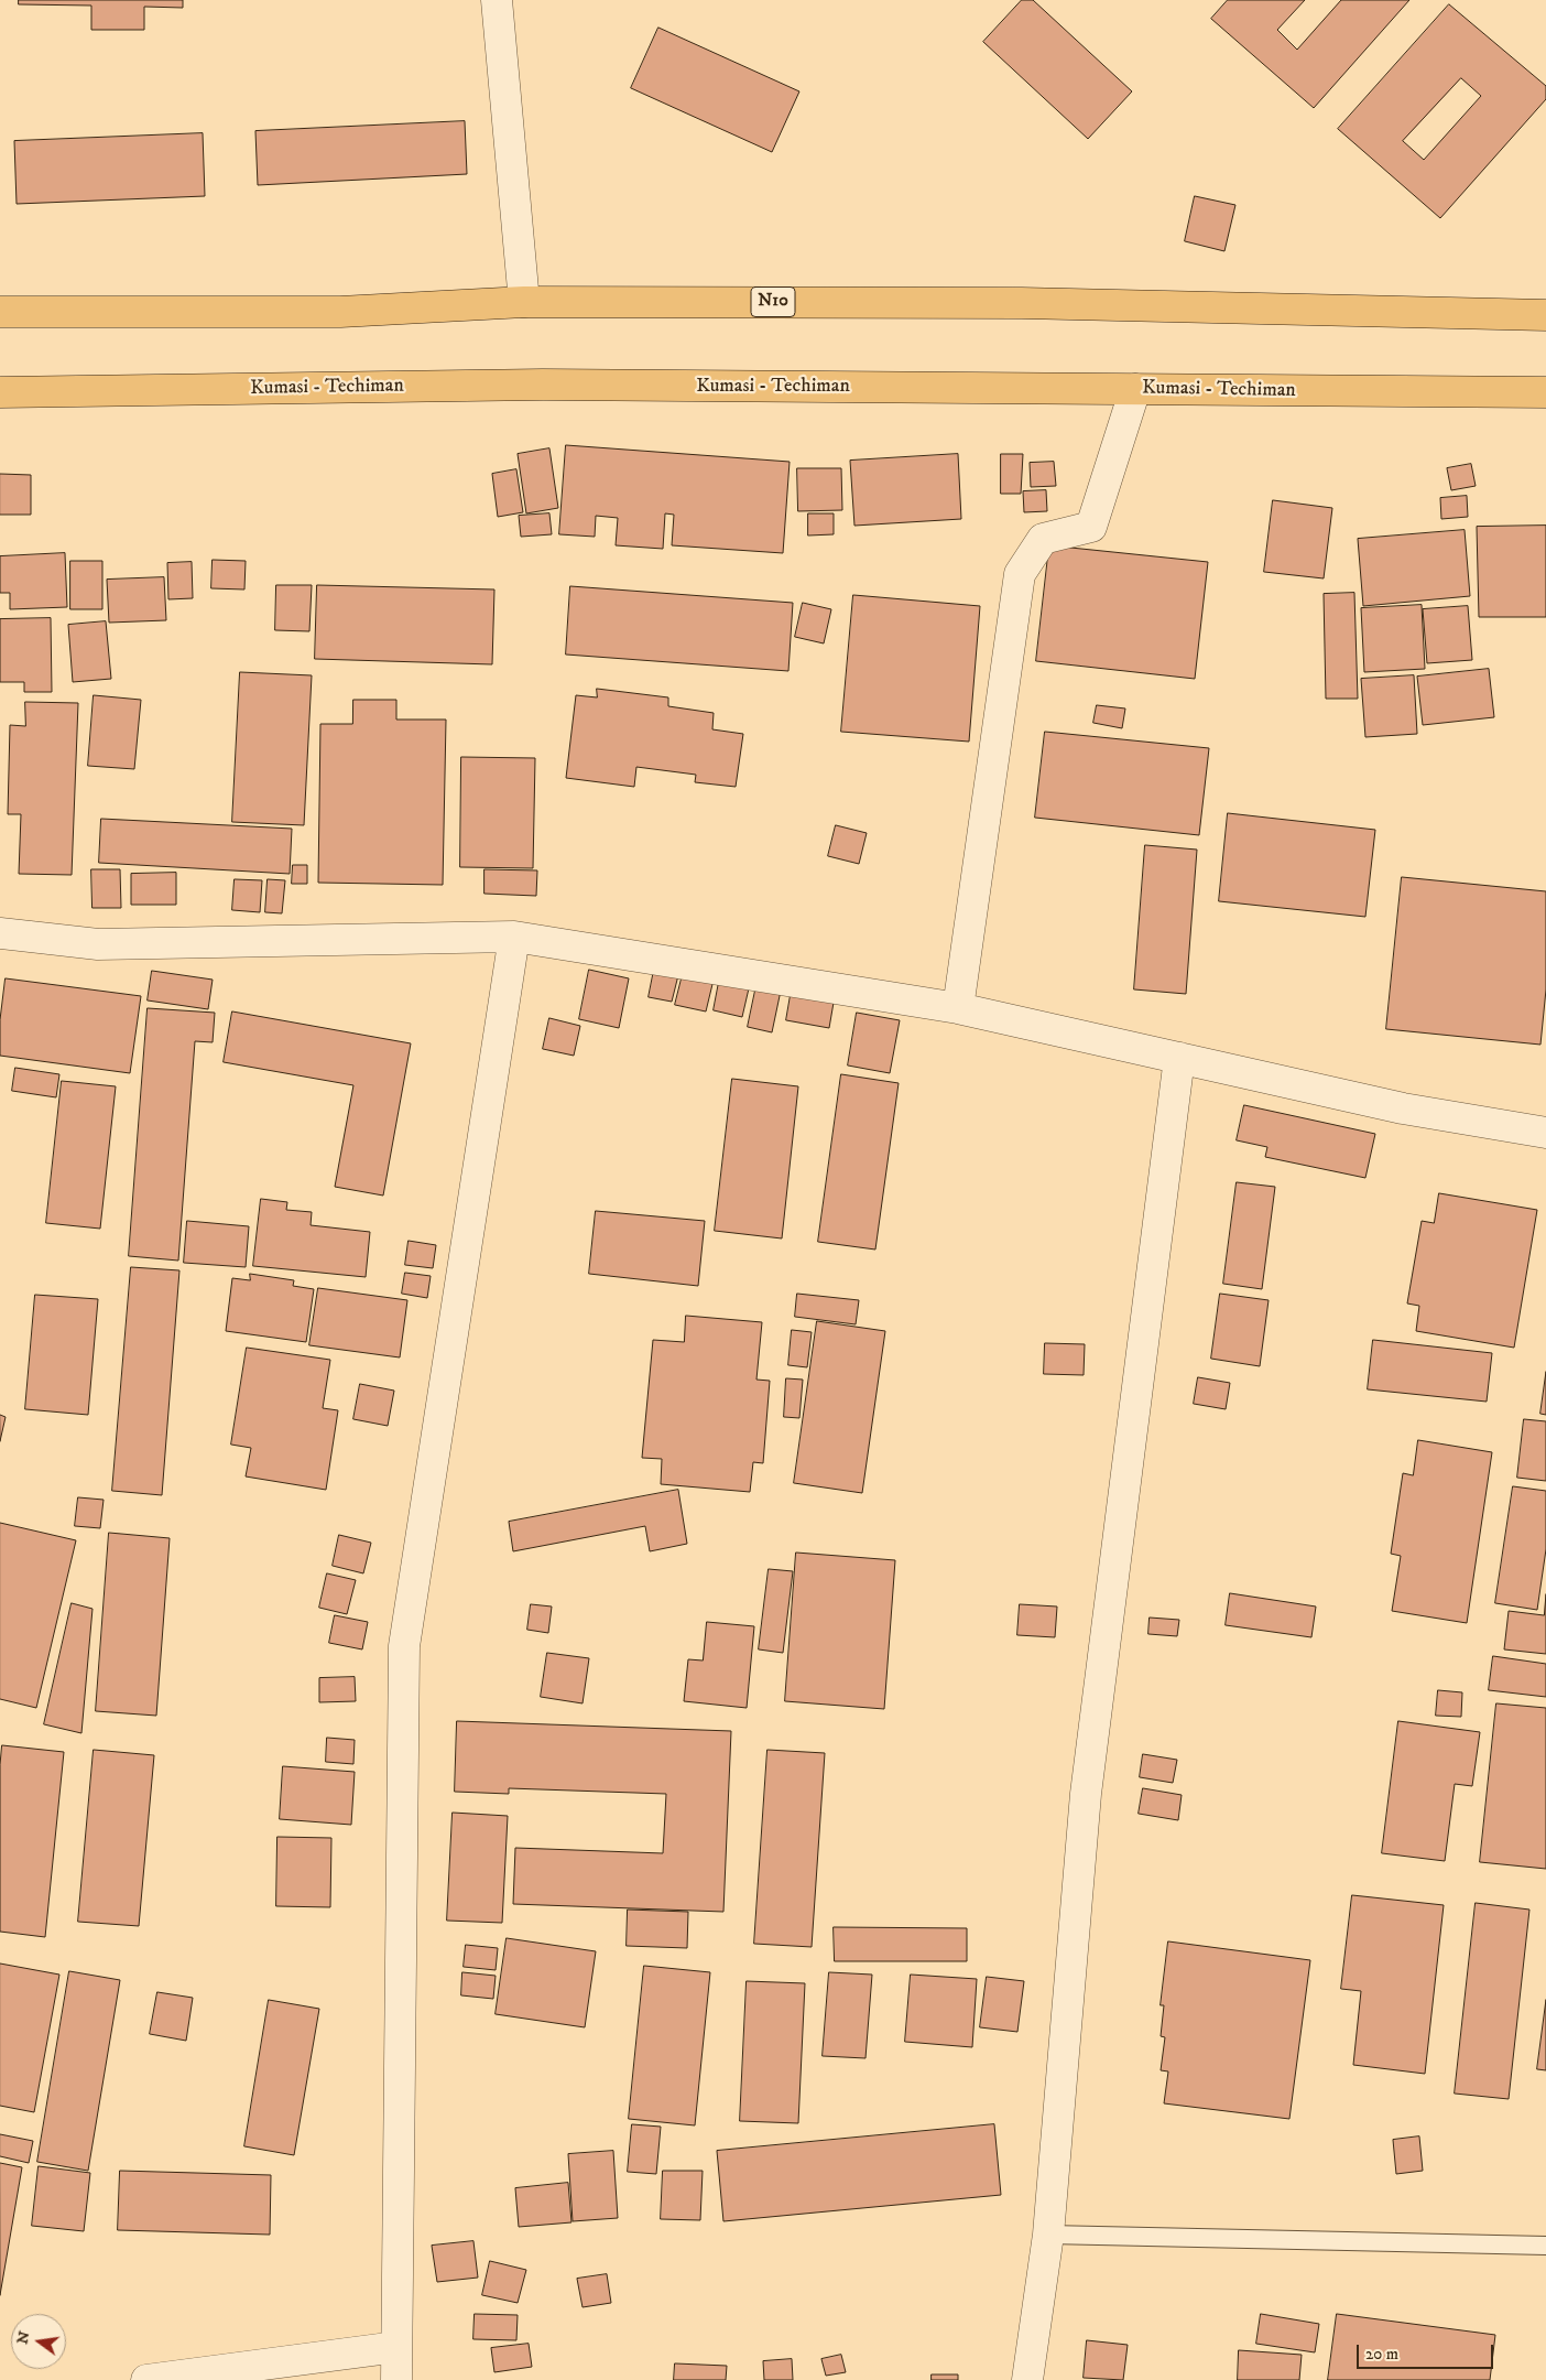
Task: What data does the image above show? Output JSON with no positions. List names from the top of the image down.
{
  "streets": {
    "highway": ["N10", "Kumasi - Techiman"]
  },
  "scale_bar": "20 m",
  "north": "left"
}
